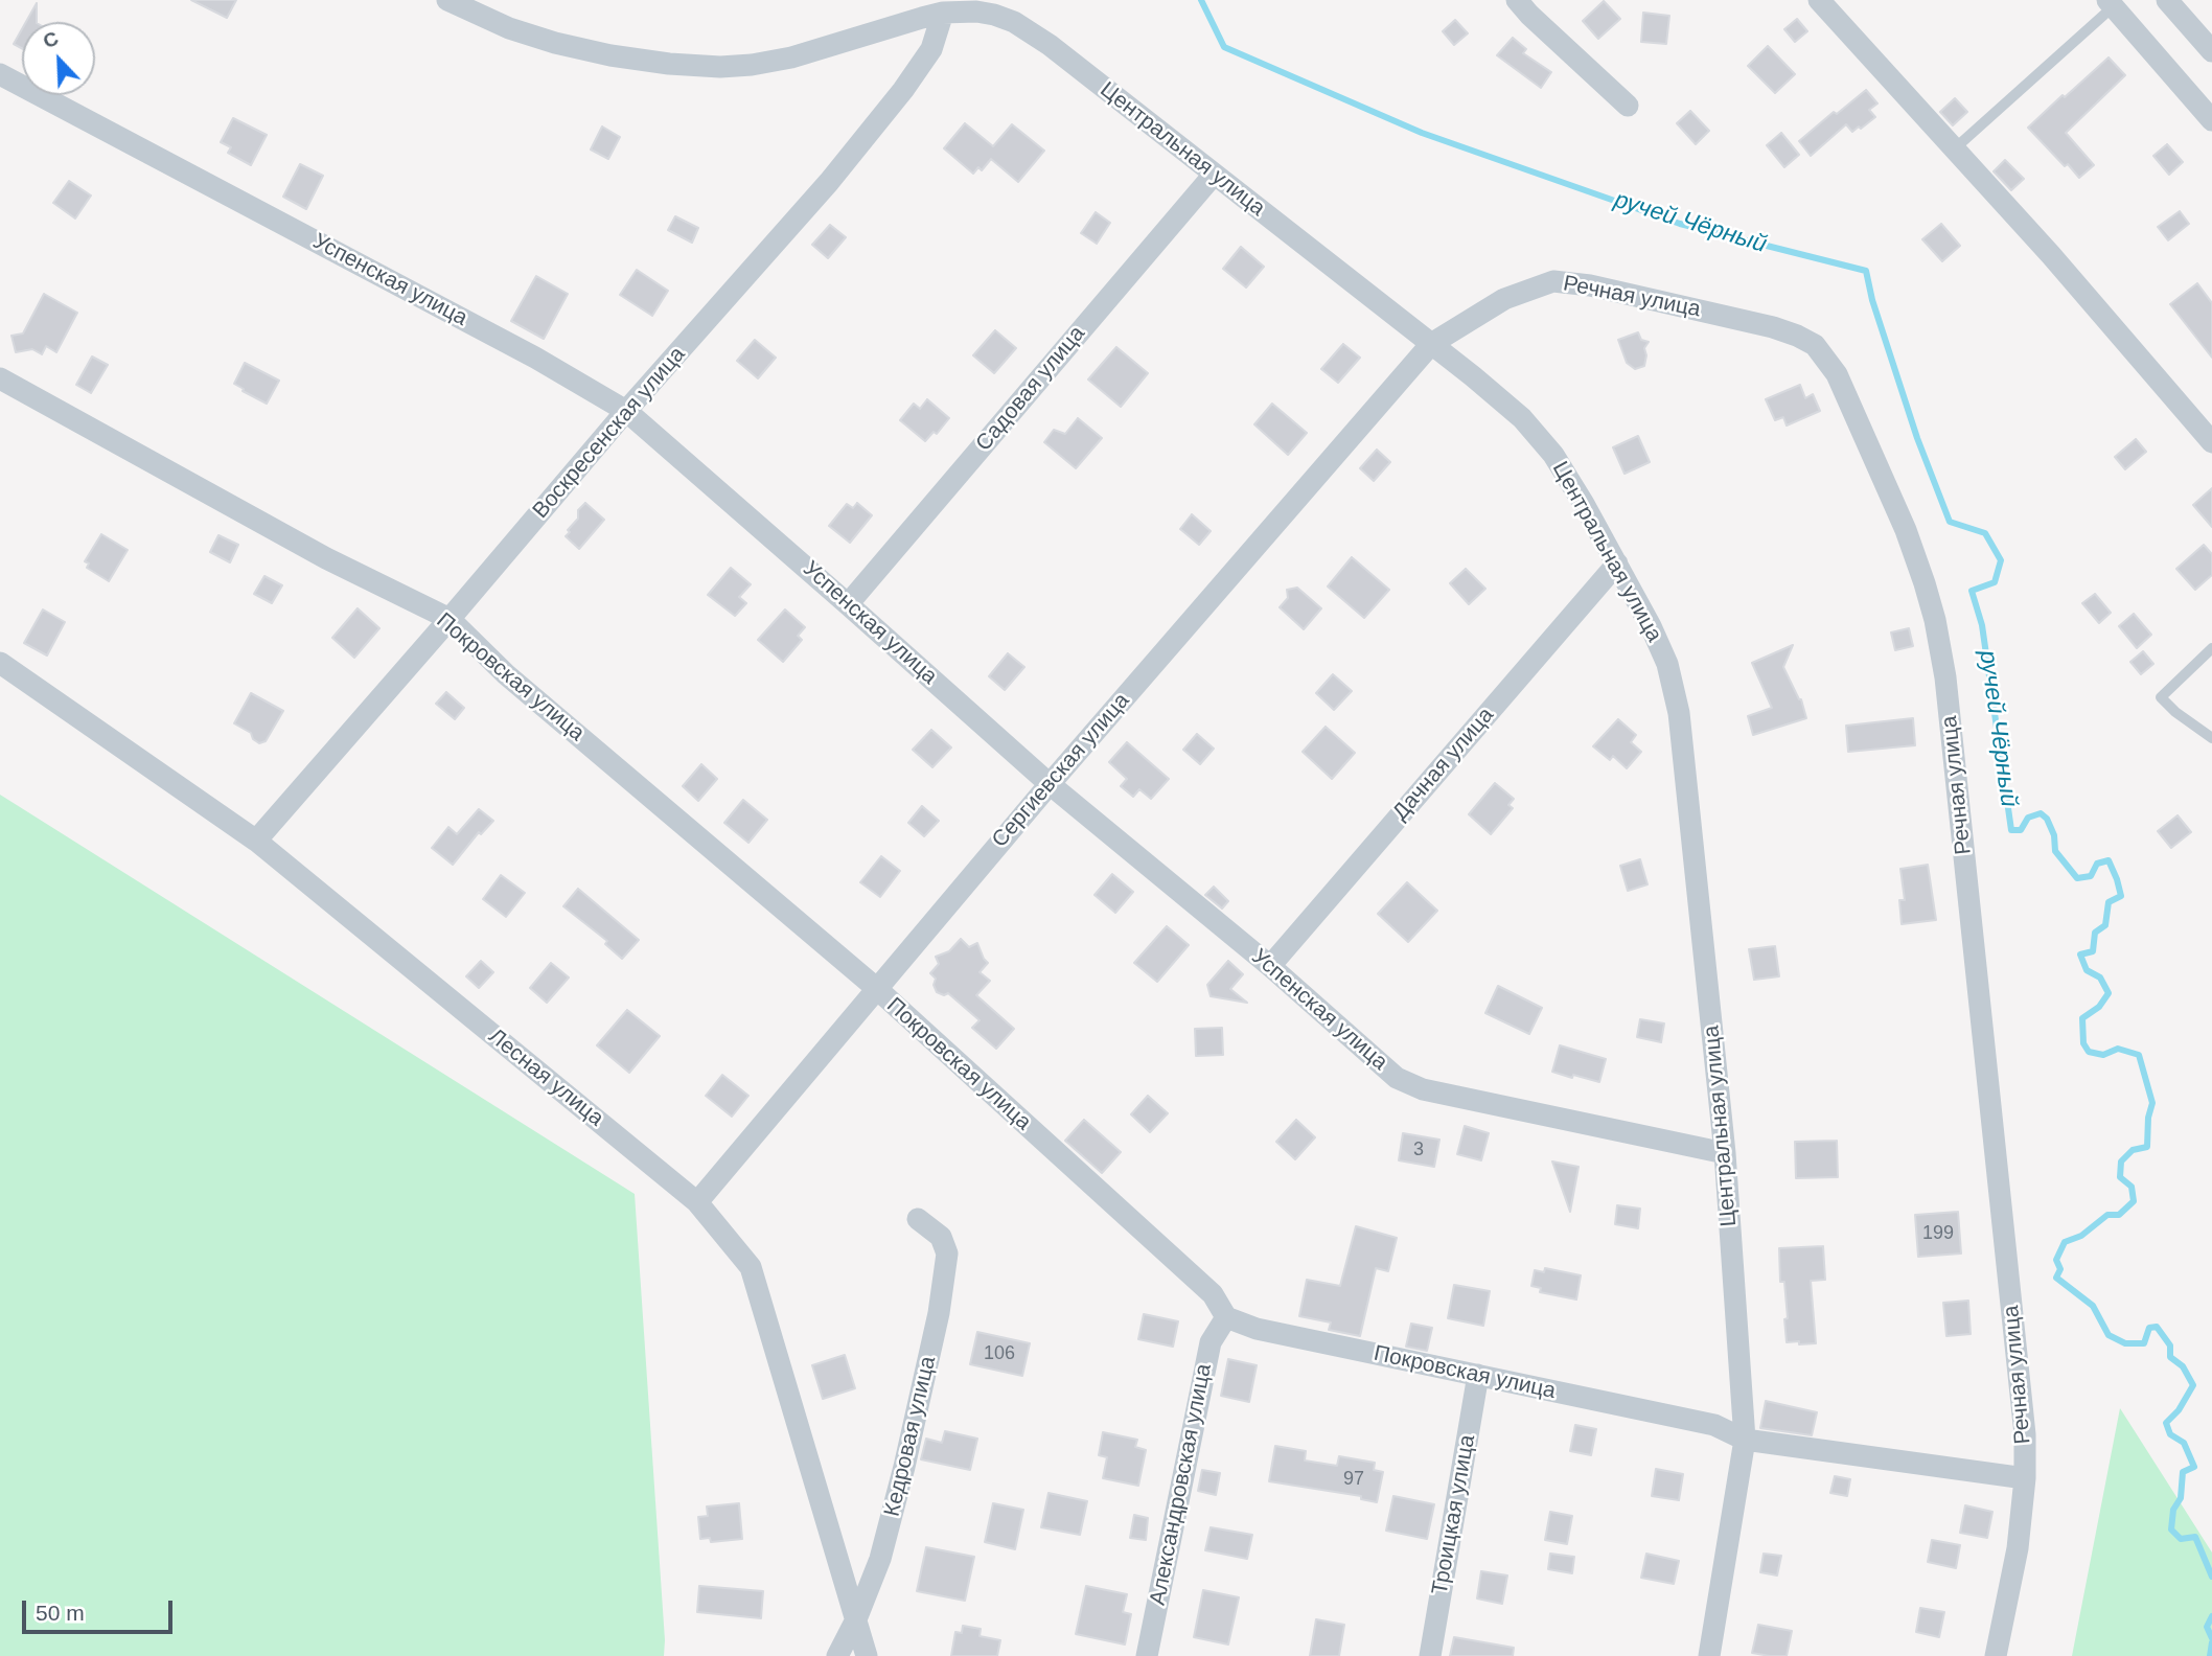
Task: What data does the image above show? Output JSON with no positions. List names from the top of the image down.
{
  "streets": {
    "street": [
      "Центральная улица",
      "Успенская улица",
      "Речная улица",
      "Садовая улица",
      "Воскресенская улица",
      "Покровская улица",
      "Дачная улица",
      "Сергиевская улица",
      "Лесная улица",
      "Кедровая улица",
      "Александровская улица",
      "Троицкая улица"
    ]
  },
  "crossings": [
    ["Центральная улица", "Успенская улица"],
    ["Центральная улица", "Речная улица"],
    ["Центральная улица", "Садовая улица"],
    ["Центральная улица", "Воскресенская улица"],
    ["Центральная улица", "Покровская улица"],
    ["Центральная улица", "Дачная улица"],
    ["Центральная улица", "Сергиевская улица"],
    ["Успенская улица", "Садовая улица"],
    ["Успенская улица", "Воскресенская улица"],
    ["Успенская улица", "Дачная улица"],
    ["Успенская улица", "Сергиевская улица"],
    ["Речная улица", "Покровская улица"],
    ["Речная улица", "Сергиевская улица"],
    ["Воскресенская улица", "Покровская улица"],
    ["Воскресенская улица", "Лесная улица"],
    ["Покровская улица", "Сергиевская улица"],
    ["Покровская улица", "Александровская улица"],
    ["Покровская улица", "Троицкая улица"],
    ["Сергиевская улица", "Лесная улица"],
    ["Лесная улица", "Кедровая улица"]
  ],
  "water": ["ручей Чёрный"],
  "house_numbers": [
    "3",
    "199",
    "106",
    "97"
  ],
  "scale_bar": "50 m",
  "north": "top left"
}
